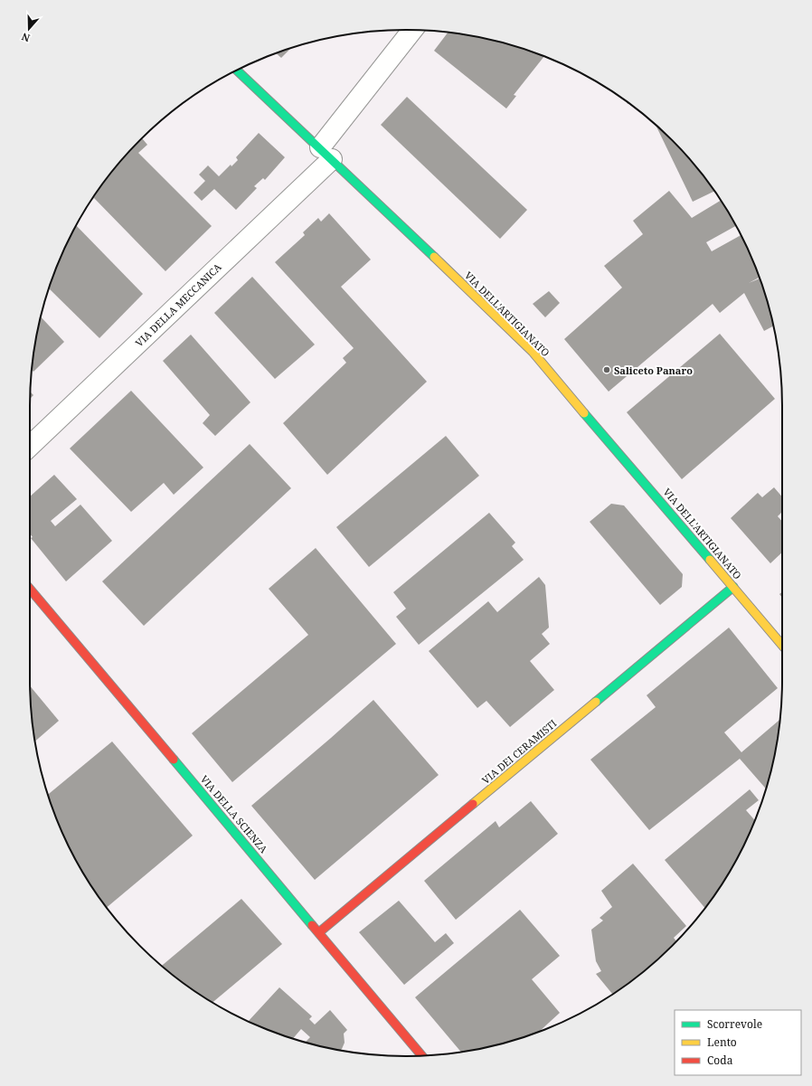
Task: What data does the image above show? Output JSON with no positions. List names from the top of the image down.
{
  "streets": {
    "street": [
      "VIA DELLA MECCANICA",
      "VIA DELL'ARTIGIANATO",
      "VIA DEI CERAMISTI",
      "VIA DELLA SCIENZA"
    ]
  },
  "crossings": [
    ["VIA DELLA MECCANICA", "VIA DELL'ARTIGIANATO"],
    ["VIA DELL'ARTIGIANATO", "VIA DEI CERAMISTI"],
    ["VIA DEI CERAMISTI", "VIA DELLA SCIENZA"]
  ],
  "places": ["Saliceto Panaro"],
  "legend": ["Scorrevole", "Lento", "Coda"],
  "north": "bottom"
}
